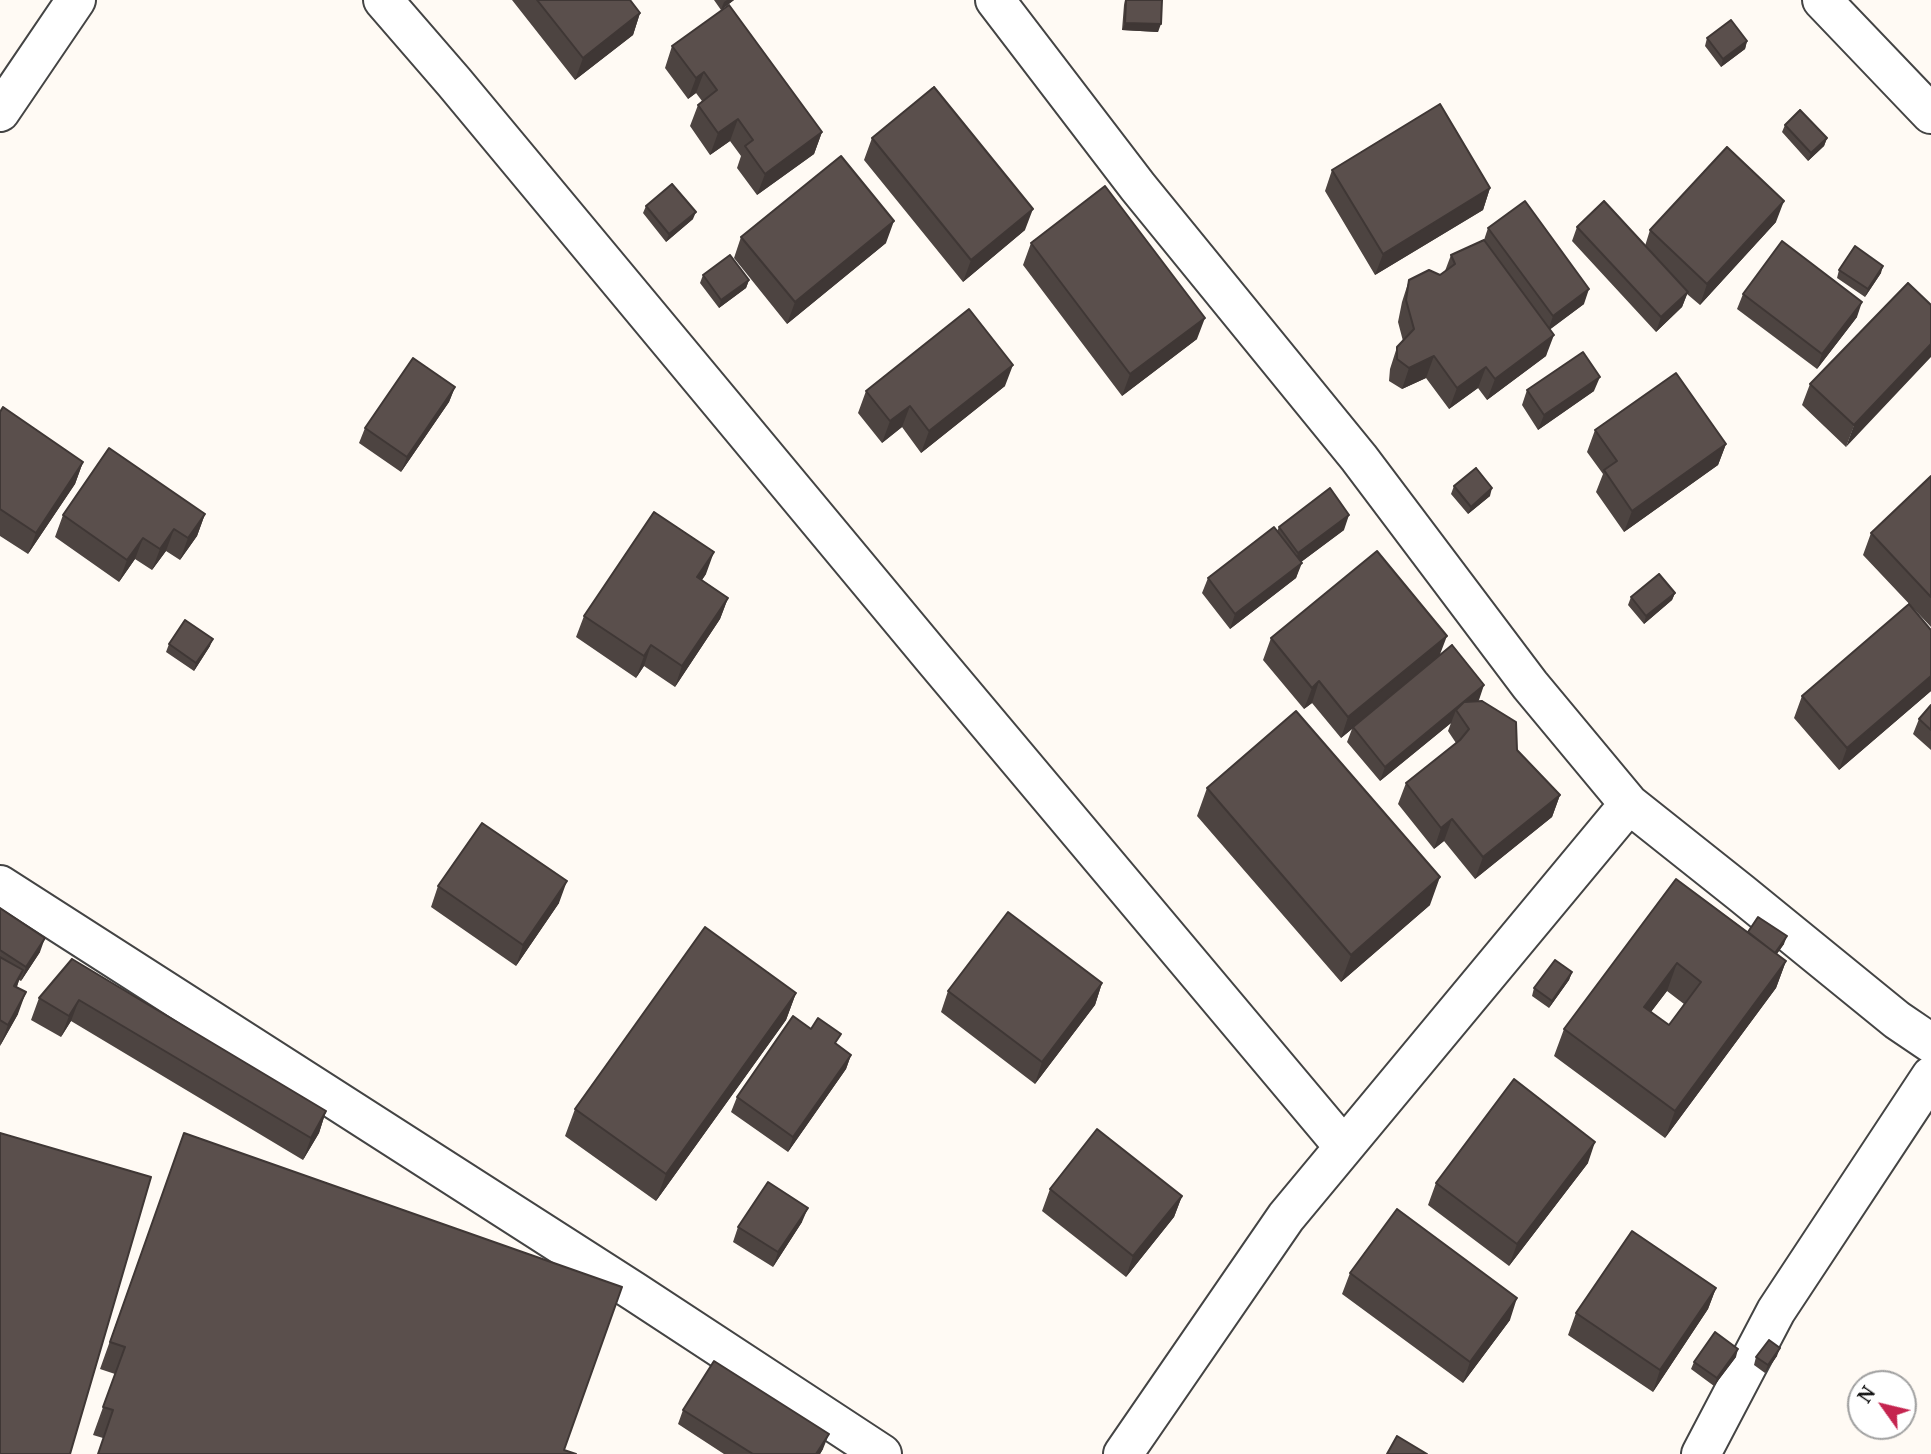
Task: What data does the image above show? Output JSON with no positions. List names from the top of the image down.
{
  "north": "top left"
}
